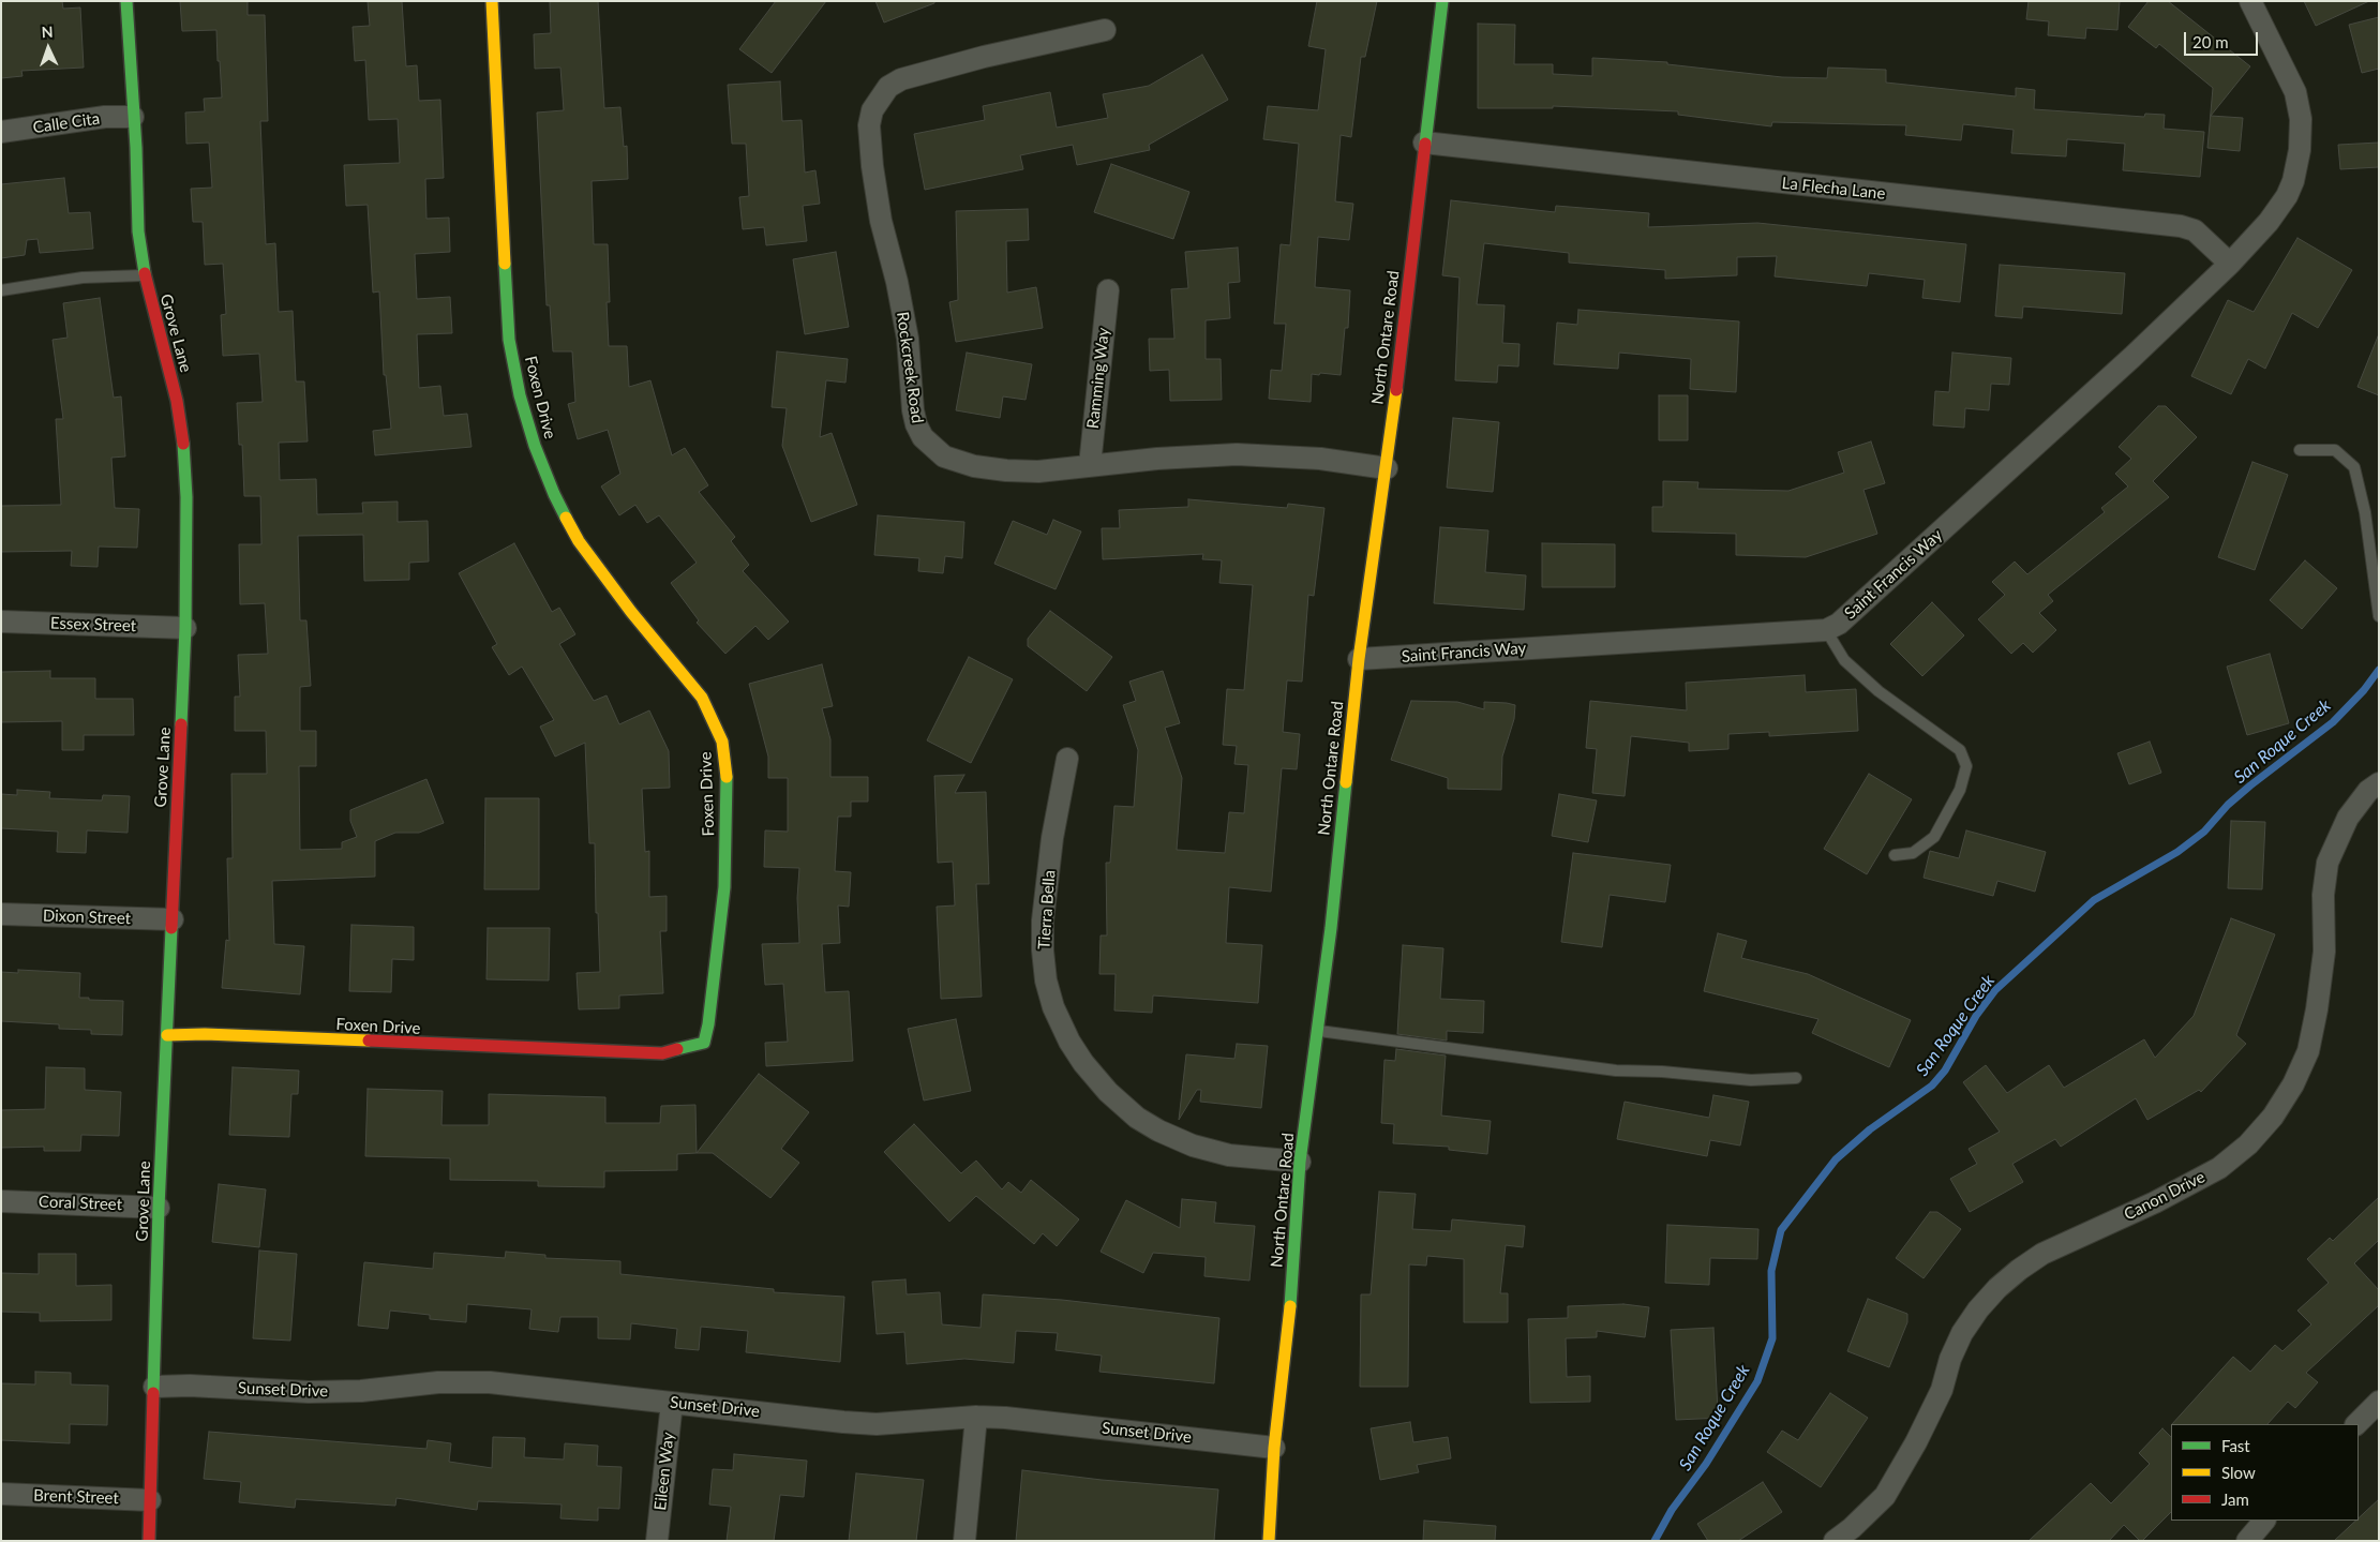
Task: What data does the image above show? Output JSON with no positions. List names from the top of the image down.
{
  "streets": {
    "street": [
      "Calle Cita",
      "La Flecha Lane",
      "Grove Lane",
      "North Ontare Road",
      "Rockcreek Road",
      "Ramming Way",
      "Foxen Drive",
      "Saint Francis Way",
      "Essex Street",
      "Tierra Bella",
      "Dixon Street",
      "Canon Drive",
      "Coral Street",
      "Sunset Drive",
      "Eileen Way",
      "Brent Street"
    ]
  },
  "crossings": [
    ["Calle Cita", "Grove Lane"],
    ["La Flecha Lane", "North Ontare Road"],
    ["La Flecha Lane", "Saint Francis Way"],
    ["Grove Lane", "Foxen Drive"],
    ["Grove Lane", "Essex Street"],
    ["Grove Lane", "Dixon Street"],
    ["Grove Lane", "Coral Street"],
    ["Grove Lane", "Sunset Drive"],
    ["Grove Lane", "Brent Street"],
    ["North Ontare Road", "Rockcreek Road"],
    ["North Ontare Road", "Saint Francis Way"],
    ["North Ontare Road", "Tierra Bella"],
    ["North Ontare Road", "Sunset Drive"],
    ["Rockcreek Road", "Ramming Way"],
    ["Sunset Drive", "Eileen Way"]
  ],
  "water": ["San Roque Creek"],
  "legend": ["Fast", "Slow", "Jam"],
  "scale_bar": "20 m",
  "north": "top"
}
